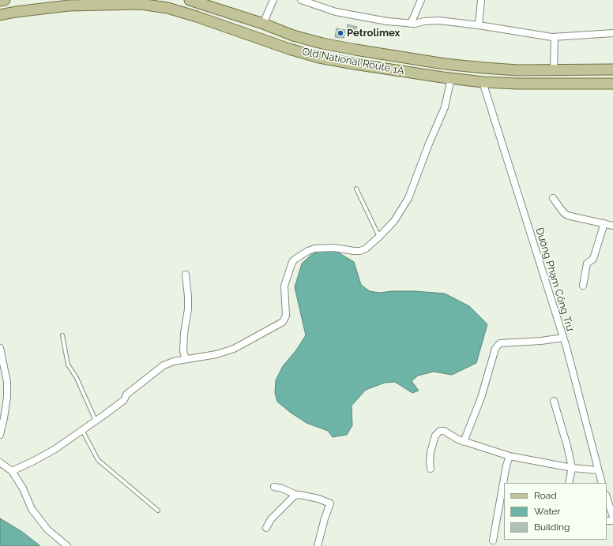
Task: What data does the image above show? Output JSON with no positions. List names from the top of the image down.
{
  "streets": {
    "main road": ["Old National Route 1A"],
    "street": ["Đường Phạm Công Trứ"]
  },
  "crossings": [
    ["Old National Route 1A", "Đường Phạm Công Trứ"]
  ],
  "places": ["Petrolimex"],
  "legend": ["Road", "Water", "Building"]
}
